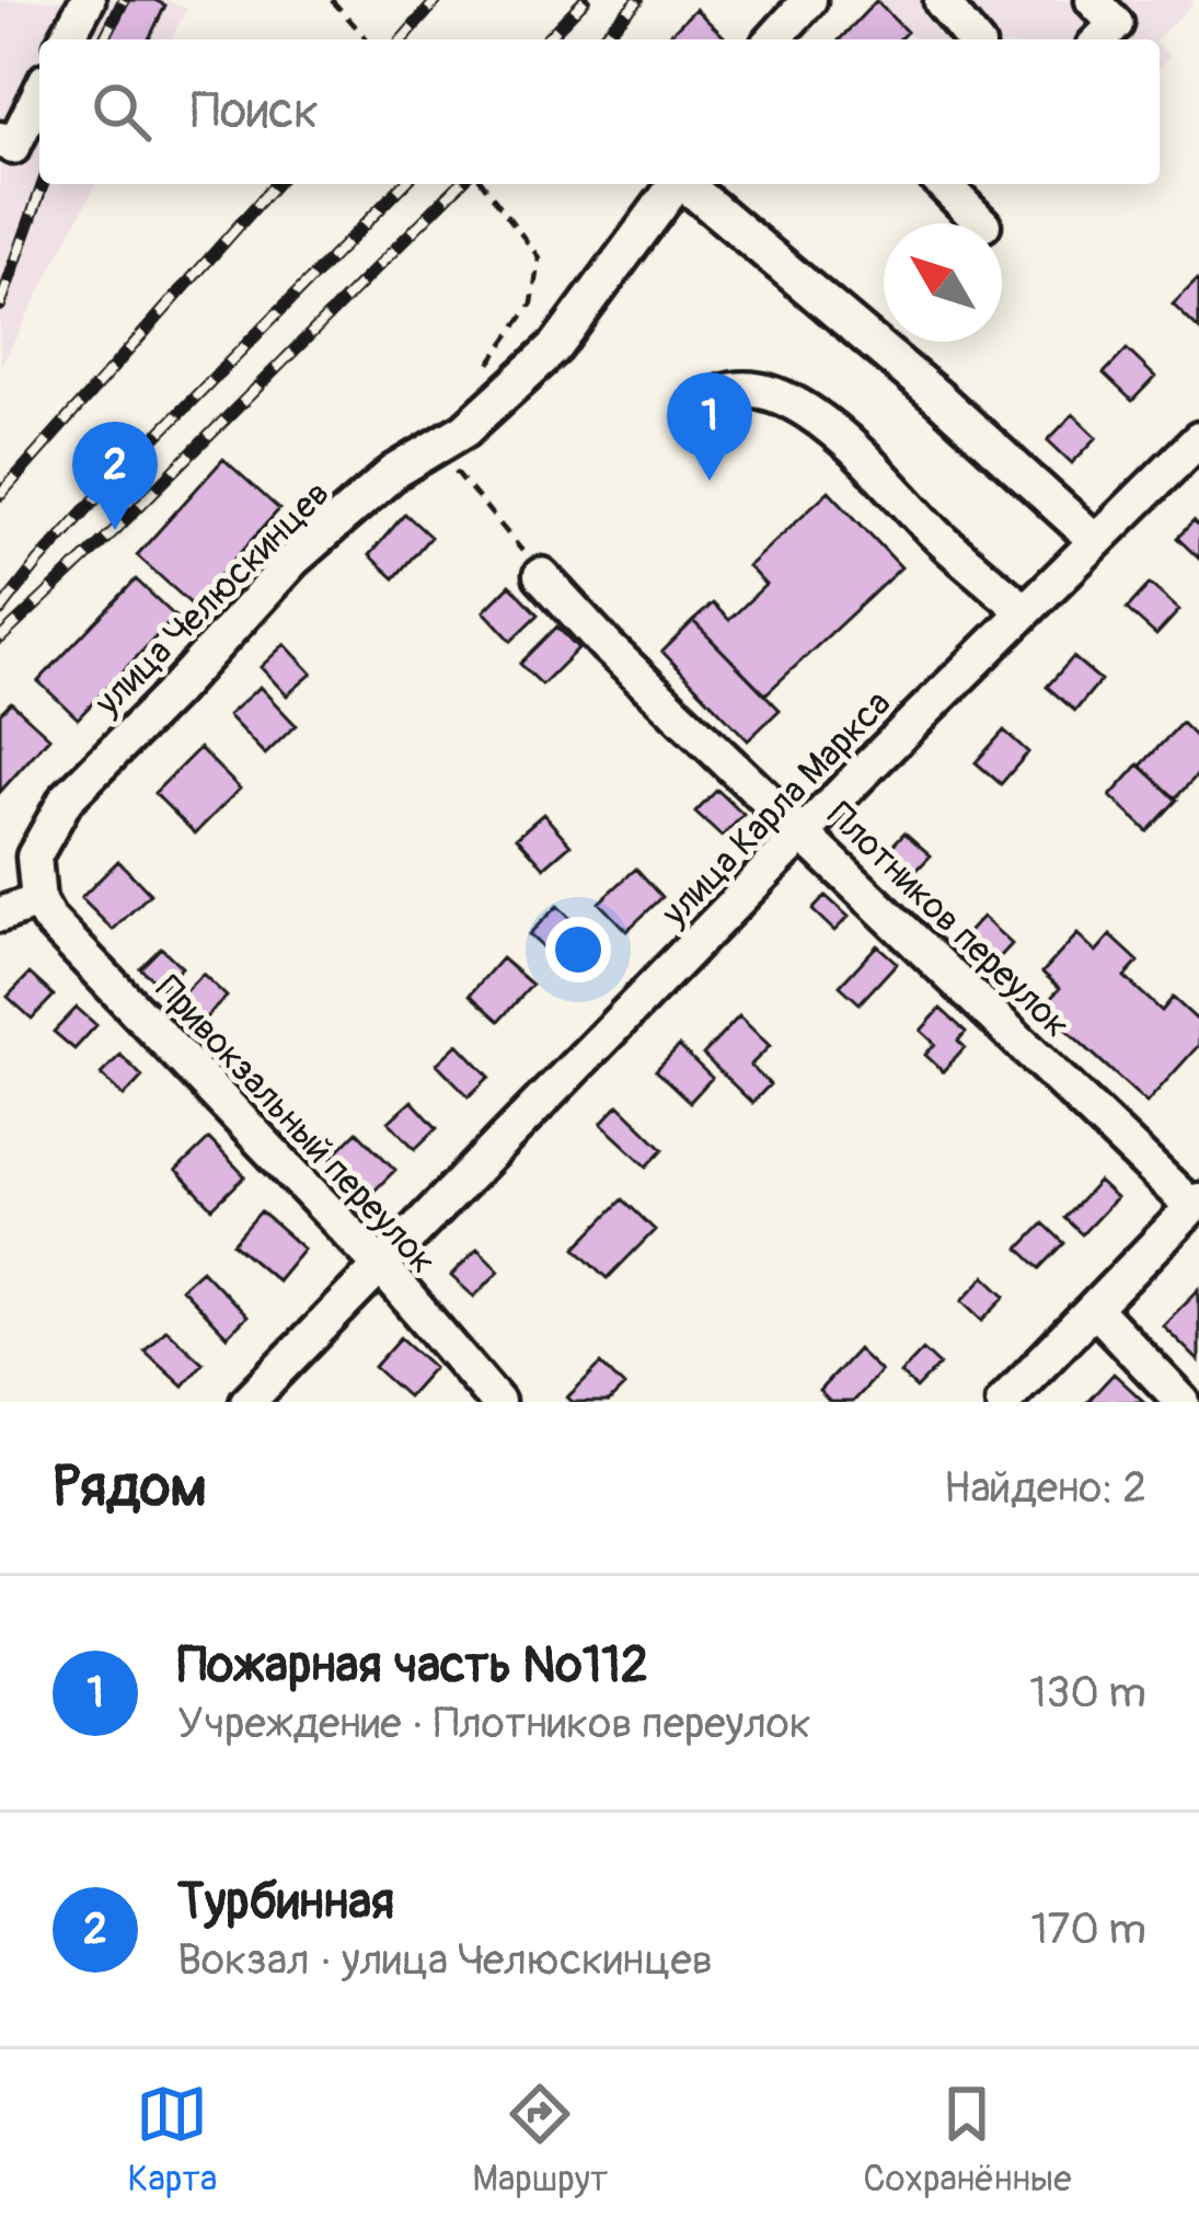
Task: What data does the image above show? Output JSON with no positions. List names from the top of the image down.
{
  "streets": {
    "street": [
      "улица Челюскинцев",
      "улица Карла Маркса",
      "Плотников переулок",
      "Привокзальный переулок"
    ]
  },
  "crossings": [
    ["улица Челюскинцев", "Привокзальный переулок"],
    ["улица Карла Маркса", "Плотников переулок"],
    ["улица Карла Маркса", "Привокзальный переулок"]
  ],
  "north": "top left",
  "page": {
    "search": "Поиск",
    "pins": ["1", "2"],
    "heading": ["Рядом", "Найдено: 2"],
    "list": [
      {
        "mark": "1",
        "name": "Пожарная часть №112",
        "note": "Учреждение · Плотников переулок",
        "value": "130 m"
      },
      {
        "mark": "2",
        "name": "Турбинная",
        "note": "Вокзал · улица Челюскинцев",
        "value": "170 m"
      }
    ],
    "nav": ["Карта", "Маршрут", "Сохранённые"]
  }
}
